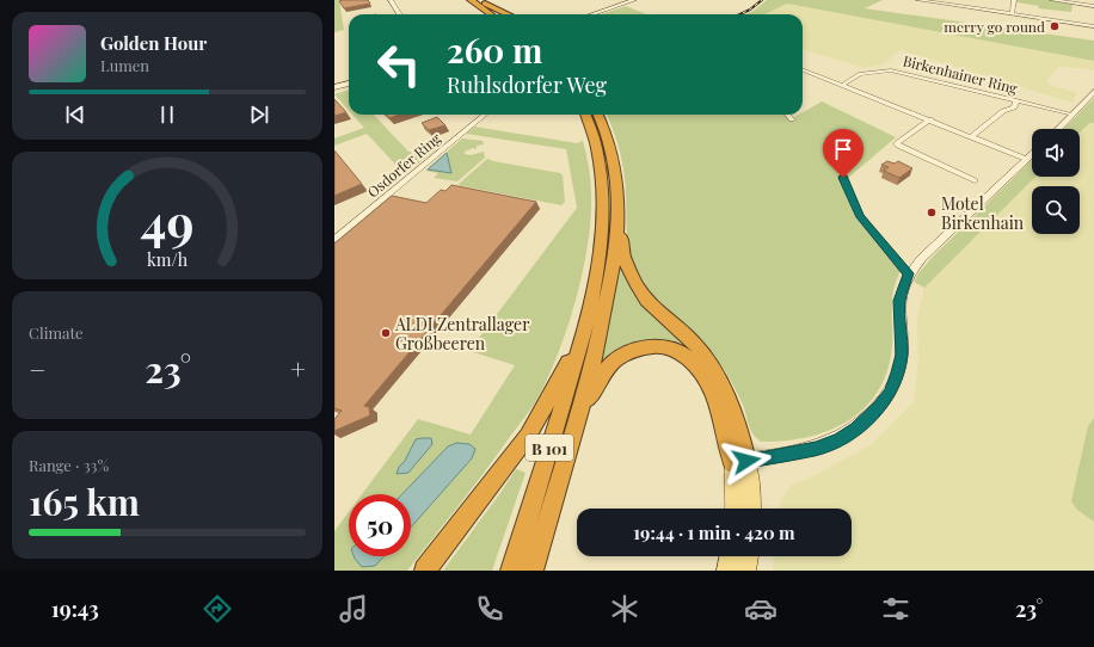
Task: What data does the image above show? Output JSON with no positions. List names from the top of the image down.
{
  "streets": {
    "highway": ["B 101"],
    "street": ["Birkenhainer Ring", "Osdorfer Ring"]
  },
  "places": ["merry go round", "Motel Birkenhain", "ALDI Zentrallager Großbeeren"],
  "page": {
    "turn": ["260 m", "Ruhlsdorfer Weg"],
    "song": ["Golden Hour", "Lumen"],
    "tile": [
      "Climate",
      ["Range · 33%", "165 km"]
    ],
    "heat": ["−", "23°", "+"],
    "limit": "50",
    "trip": "19:44 · 1 min · 420 m",
    "tabs": ["19:43", "23°"],
    "gauge": ["49", "km/h"]
  }
}
